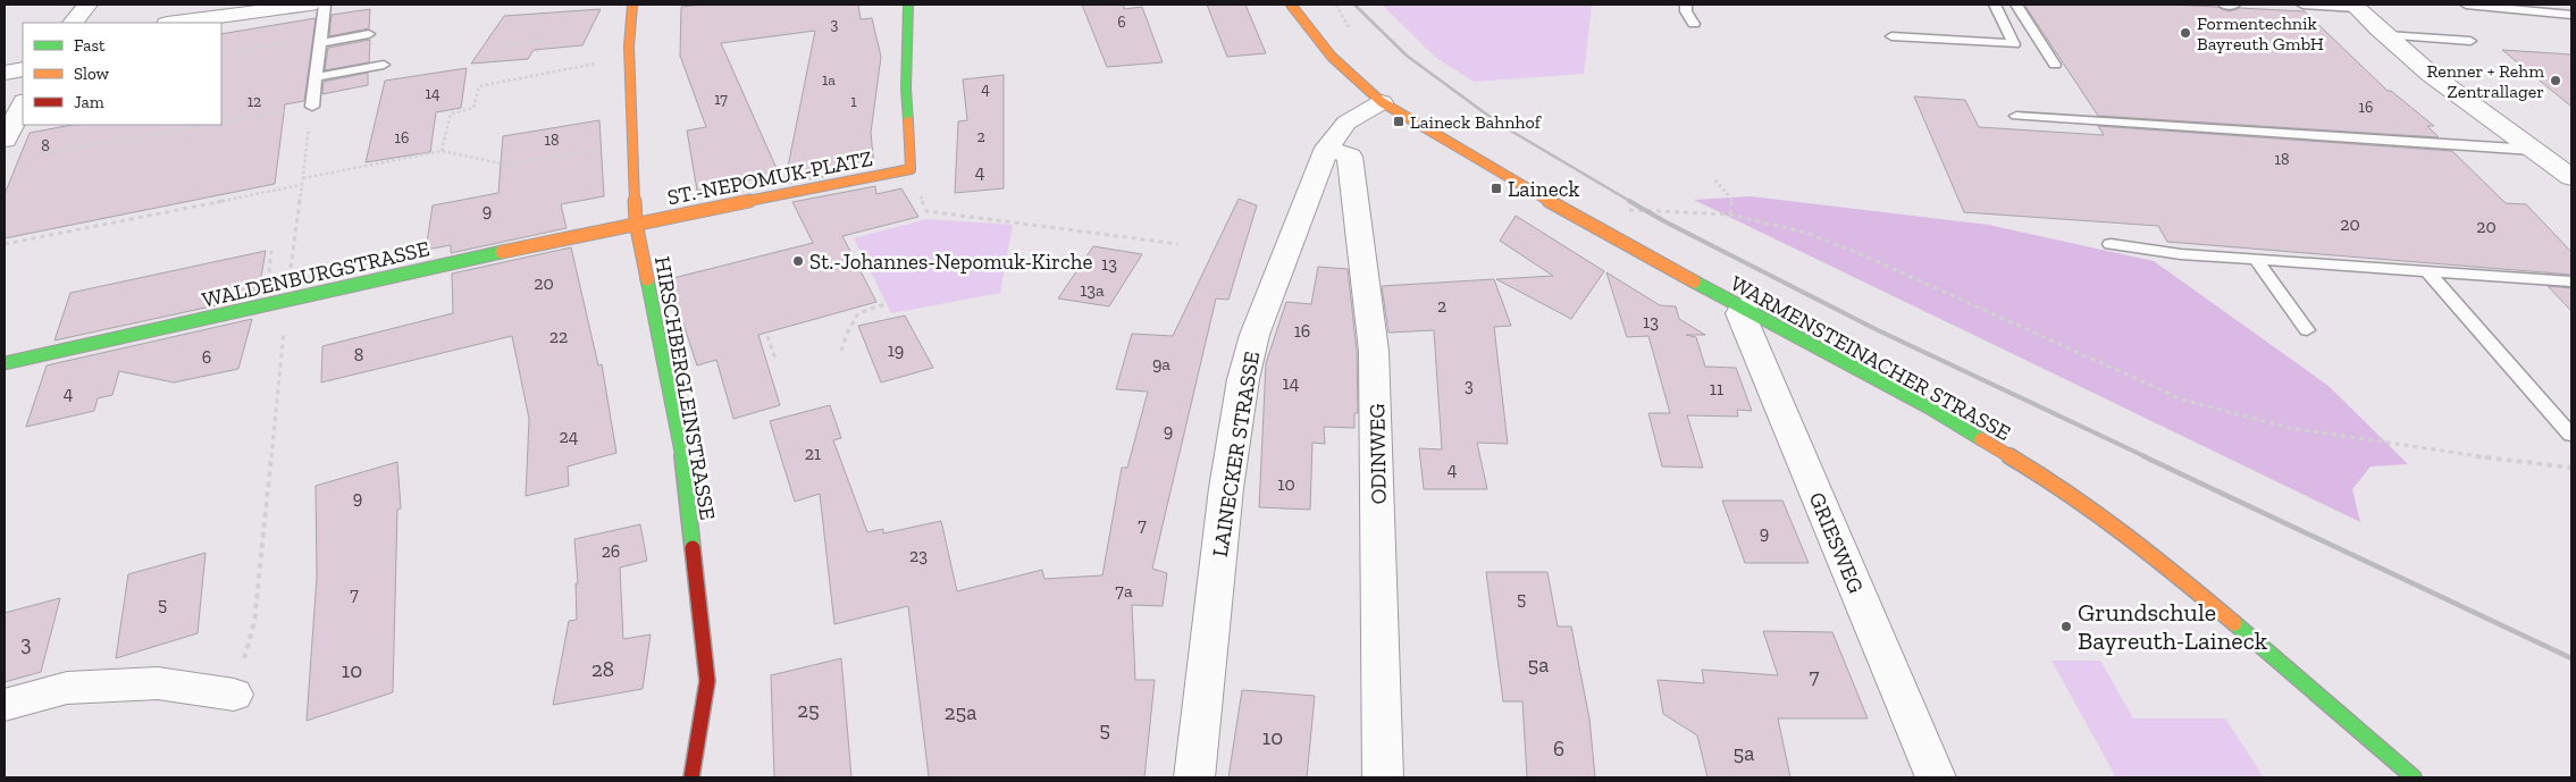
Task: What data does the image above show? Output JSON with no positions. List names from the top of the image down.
{
  "streets": {
    "street": [
      "ST.-NEPOMUK-PLATZ",
      "WALDENBURGSTRASSE",
      "WARMENSTEINACHER STRASSE",
      "HIRSCHBERGLEINSTRASSE",
      "LAINECKER STRASSE",
      "ODINWEG",
      "GRIESWEG"
    ]
  },
  "crossings": [
    ["ST.-NEPOMUK-PLATZ", "WALDENBURGSTRASSE"],
    ["ST.-NEPOMUK-PLATZ", "HIRSCHBERGLEINSTRASSE"],
    ["WALDENBURGSTRASSE", "HIRSCHBERGLEINSTRASSE"],
    ["WARMENSTEINACHER STRASSE", "LAINECKER STRASSE"],
    ["WARMENSTEINACHER STRASSE", "GRIESWEG"],
    ["LAINECKER STRASSE", "ODINWEG"]
  ],
  "places": {
    "other": [
      "Formentechnik Bayreuth GmbH",
      "Renner + Rehm Zentrallager",
      "St.-Johannes-Nepomuk-Kirche",
      "Grundschule Bayreuth-Laineck"
    ],
    "transit": ["Laineck Bahnhof", "Laineck"]
  },
  "house_numbers": [
    "6",
    "3",
    "1a",
    "4",
    "14",
    "17",
    "12",
    "1",
    "16",
    "2",
    "16",
    "18",
    "8",
    "18",
    "4",
    "9",
    "20",
    "20",
    "13",
    "20",
    "13a",
    "2",
    "13",
    "16",
    "22",
    "19",
    "8",
    "6",
    "9a",
    "14",
    "3",
    "11",
    "4",
    "9",
    "24",
    "21",
    "4",
    "10",
    "9",
    "7",
    "9",
    "26",
    "23",
    "7a",
    "7",
    "5",
    "5",
    "3",
    "5a",
    "28",
    "10",
    "7",
    "25",
    "25a",
    "5",
    "10",
    "6",
    "5a"
  ],
  "legend": ["Fast", "Slow", "Jam"]
}
